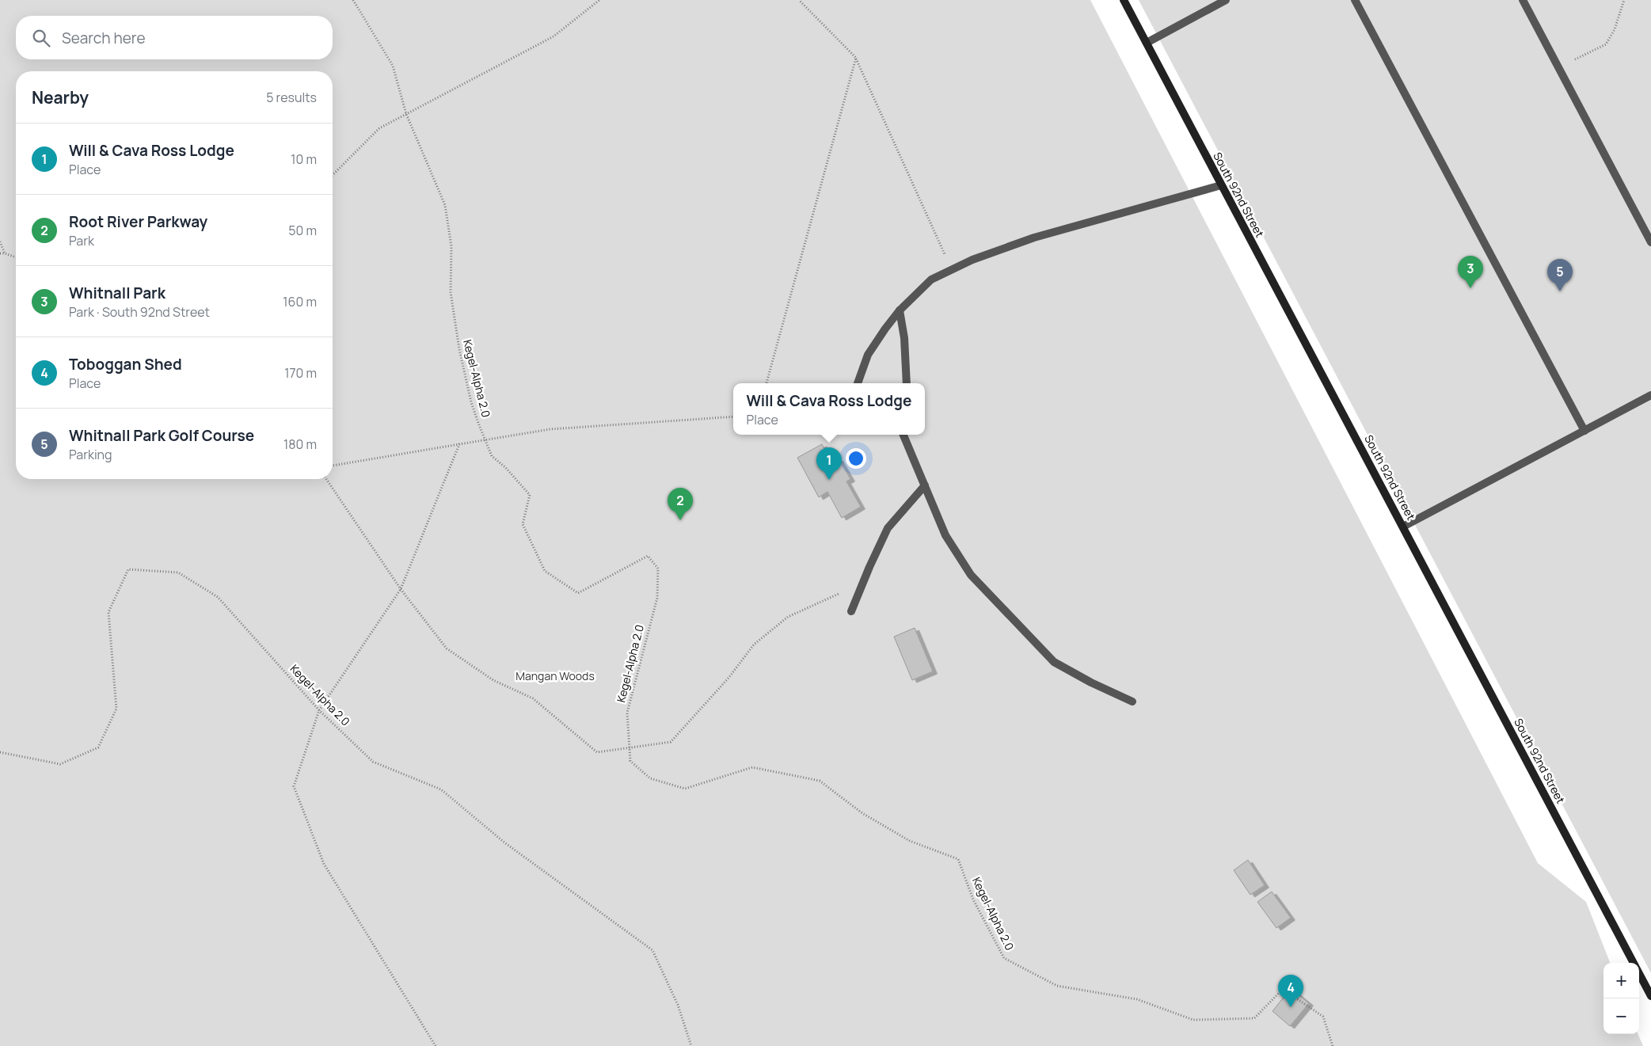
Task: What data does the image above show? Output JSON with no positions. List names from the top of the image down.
{
  "streets": {
    "street": ["South 92nd Street"],
    "path": ["Kegel-Alpha 2.0"]
  },
  "parks": ["Mangan Woods"],
  "page": {
    "search": "Search here",
    "heading": ["Nearby", "5 results"],
    "list": [
      {
        "mark": "1",
        "name": "Will & Cava Ross Lodge",
        "note": "Place",
        "value": "10 m"
      },
      {
        "mark": "2",
        "name": "Root River Parkway",
        "note": "Park",
        "value": "50 m"
      },
      {
        "mark": "3",
        "name": "Whitnall Park",
        "note": "Park · South 92nd Street",
        "value": "160 m"
      },
      {
        "mark": "4",
        "name": "Toboggan Shed",
        "note": "Place",
        "value": "170 m"
      },
      {
        "mark": "5",
        "name": "Whitnall Park Golf Course",
        "note": "Parking",
        "value": "180 m"
      }
    ],
    "pins": [
      "3",
      "5",
      "1",
      "2",
      "4"
    ],
    "popup": ["Will & Cava Ross Lodge", "Place"],
    "map_buttons": ["+", "−"]
  }
}
